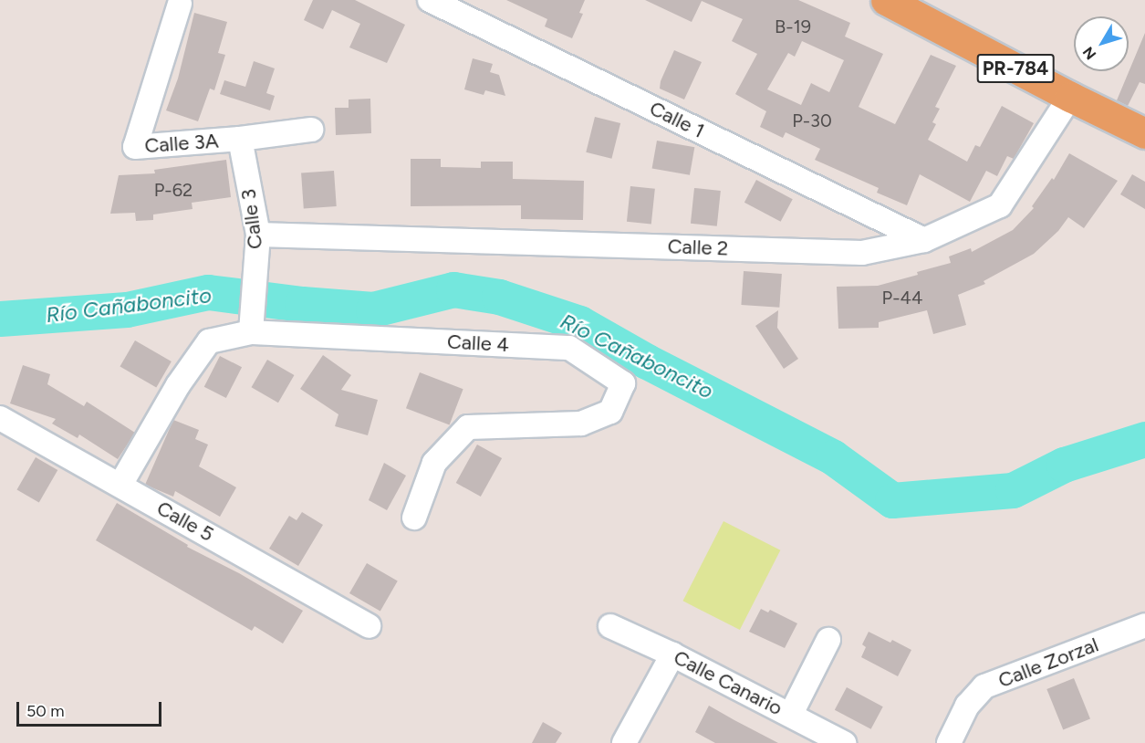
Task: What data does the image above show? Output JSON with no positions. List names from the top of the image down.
{
  "streets": {
    "main road": ["PR-784"],
    "street": [
      "Calle 1",
      "Calle 3A",
      "Calle 3",
      "Calle 2",
      "Calle 4",
      "Calle 5",
      "Calle Zorzal",
      "Calle Canario"
    ]
  },
  "crossings": [
    ["PR-784", "Calle 2"],
    ["Calle 1", "Calle 2"],
    ["Calle 3A", "Calle 3"],
    ["Calle 3", "Calle 2"],
    ["Calle 3", "Calle 4"],
    ["Calle 4", "Calle 5"]
  ],
  "water": ["Río Cañaboncito"],
  "house_numbers": [
    "B-19",
    "P-30",
    "P-62",
    "P-44"
  ],
  "scale_bar": "50 m",
  "north": "bottom left"
}
